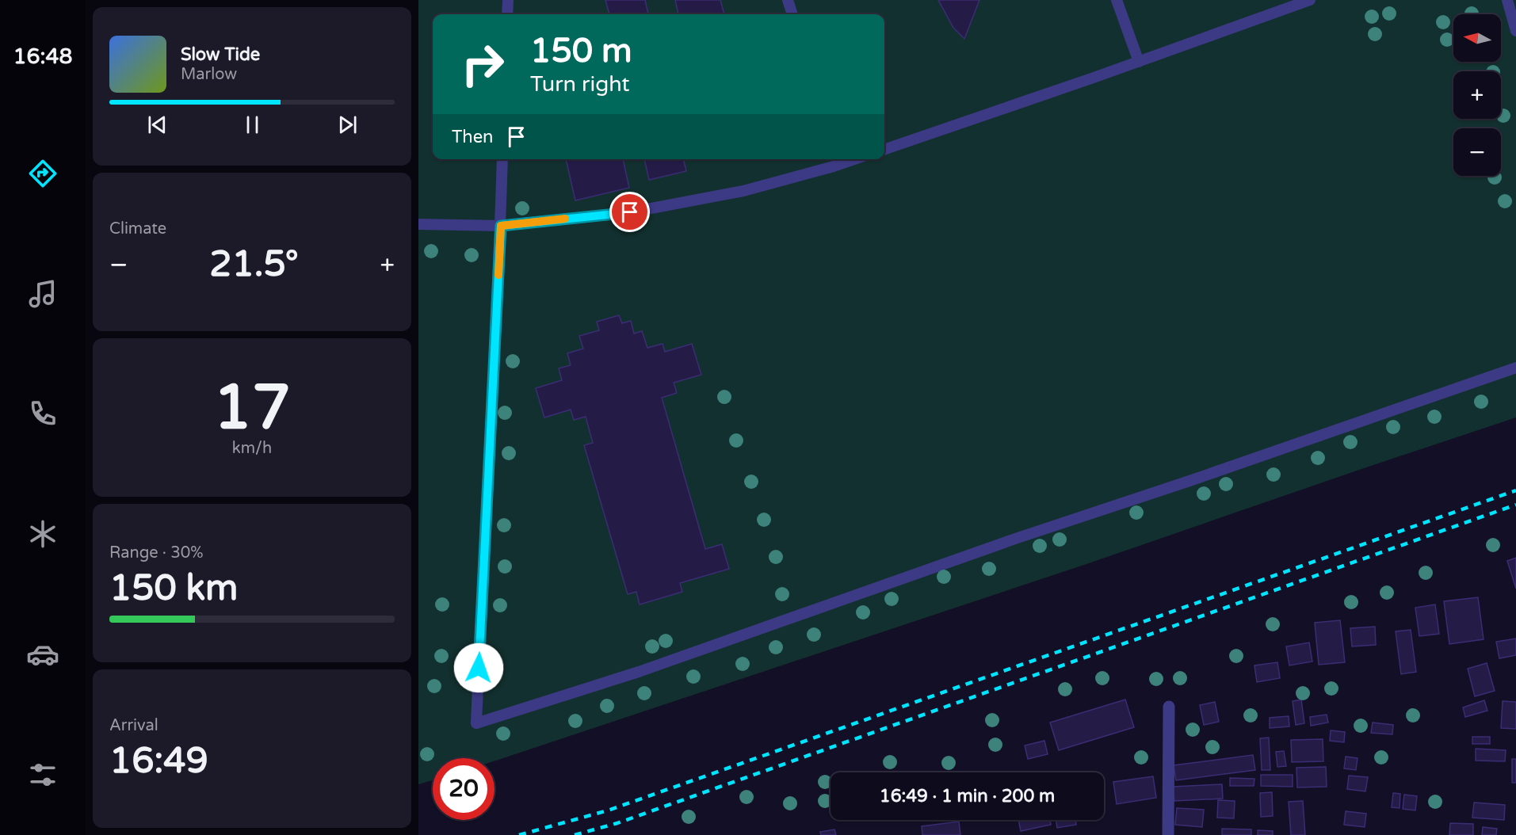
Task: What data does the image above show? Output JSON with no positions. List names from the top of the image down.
{
  "north": "left",
  "page": {
    "tabs": "16:48",
    "map_buttons": ["+", "−"],
    "turn": ["150 m", "Turn right"],
    "song": ["Slow Tide", "Marlow"],
    "then": "Then",
    "tile": [
      "Climate",
      ["17", "km/h"],
      ["Range · 30%", "150 km"],
      ["Arrival", "16:49"]
    ],
    "heat": ["−", "21.5°", "+"],
    "limit": "20",
    "trip": "16:49 · 1 min · 200 m"
  }
}
